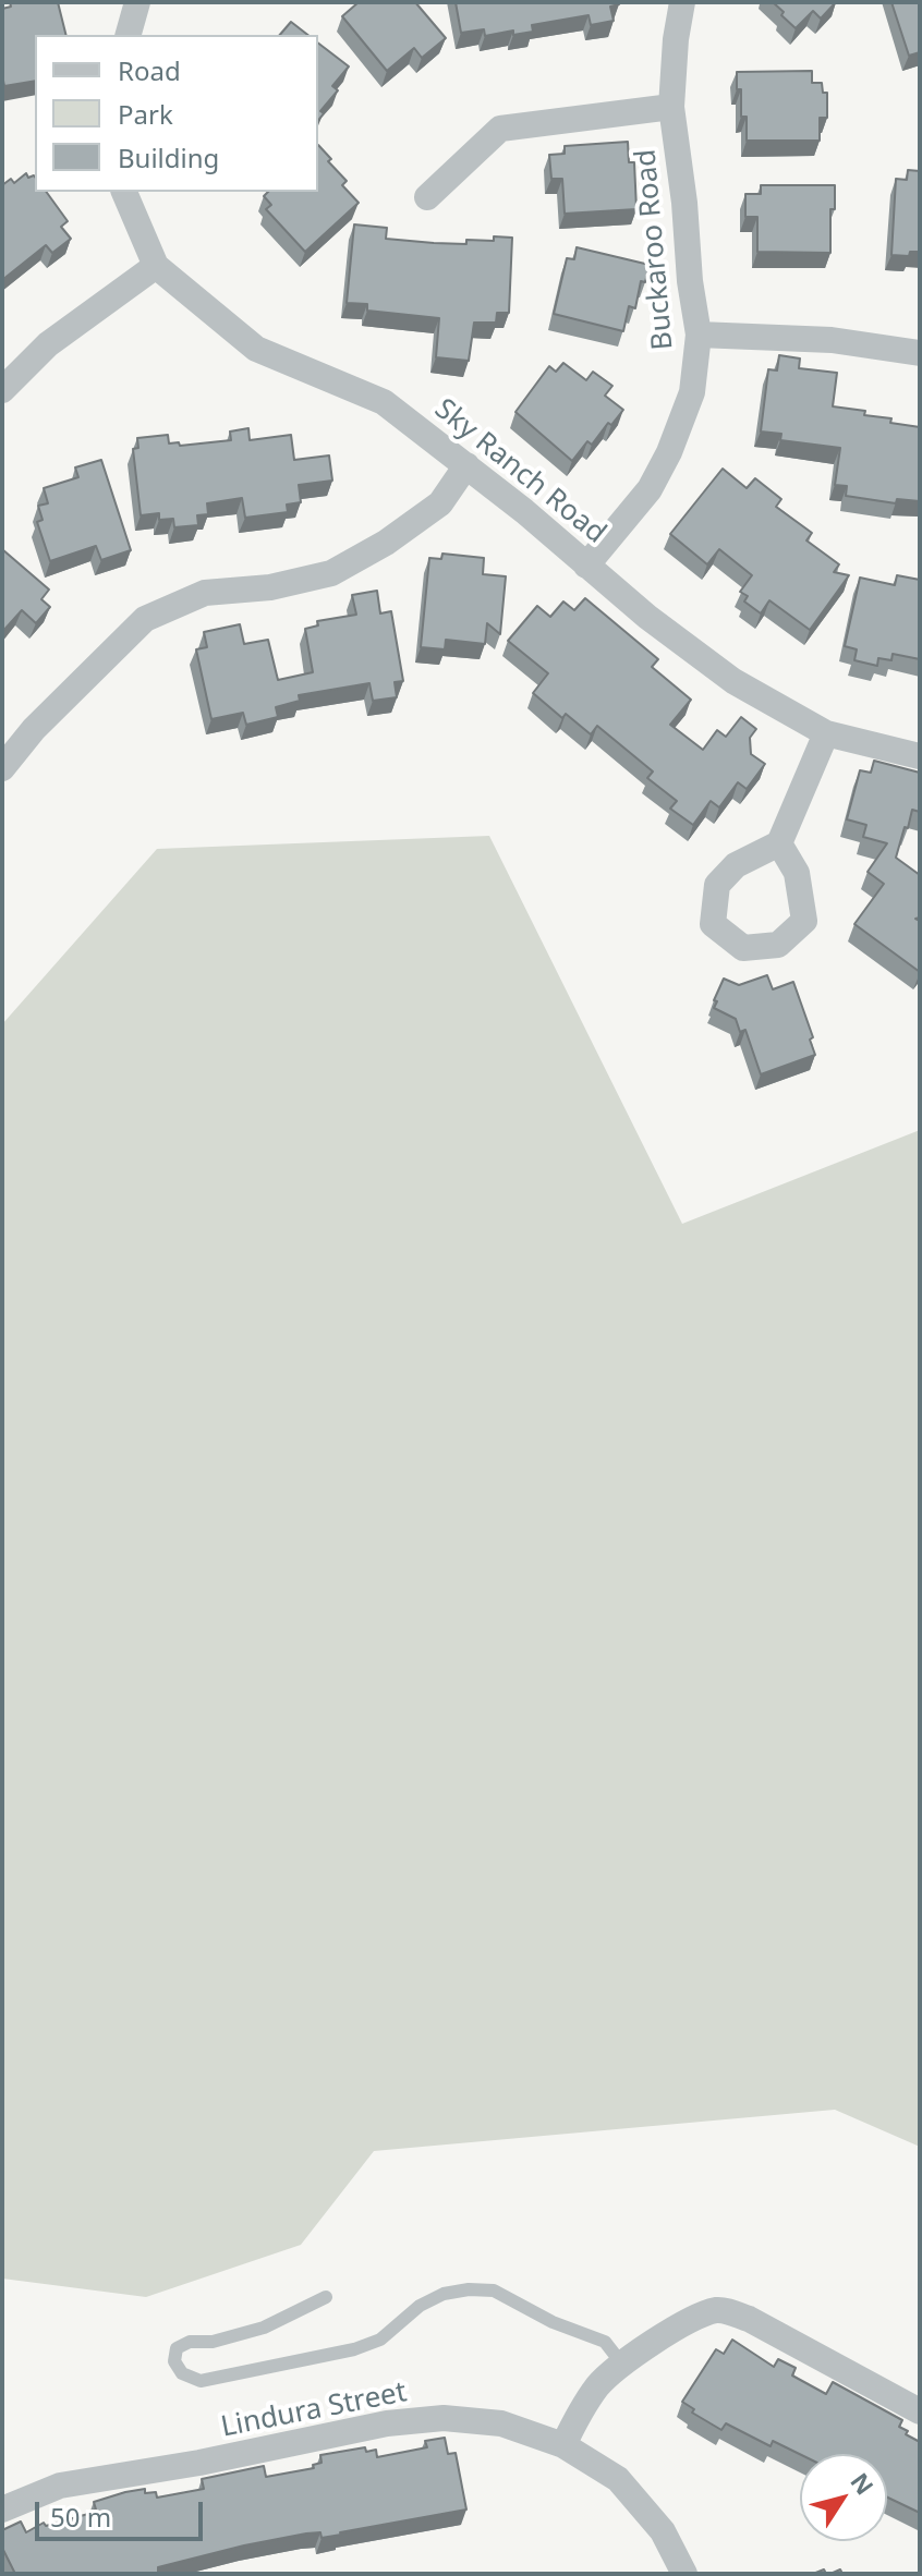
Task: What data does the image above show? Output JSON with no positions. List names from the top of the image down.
{
  "streets": {
    "street": ["Buckaroo Road", "Sky Ranch Road", "Lindura Street"]
  },
  "crossings": [
    ["Buckaroo Road", "Sky Ranch Road"]
  ],
  "legend": ["Road", "Park", "Building"],
  "scale_bar": "50 m",
  "north": "top right"
}
